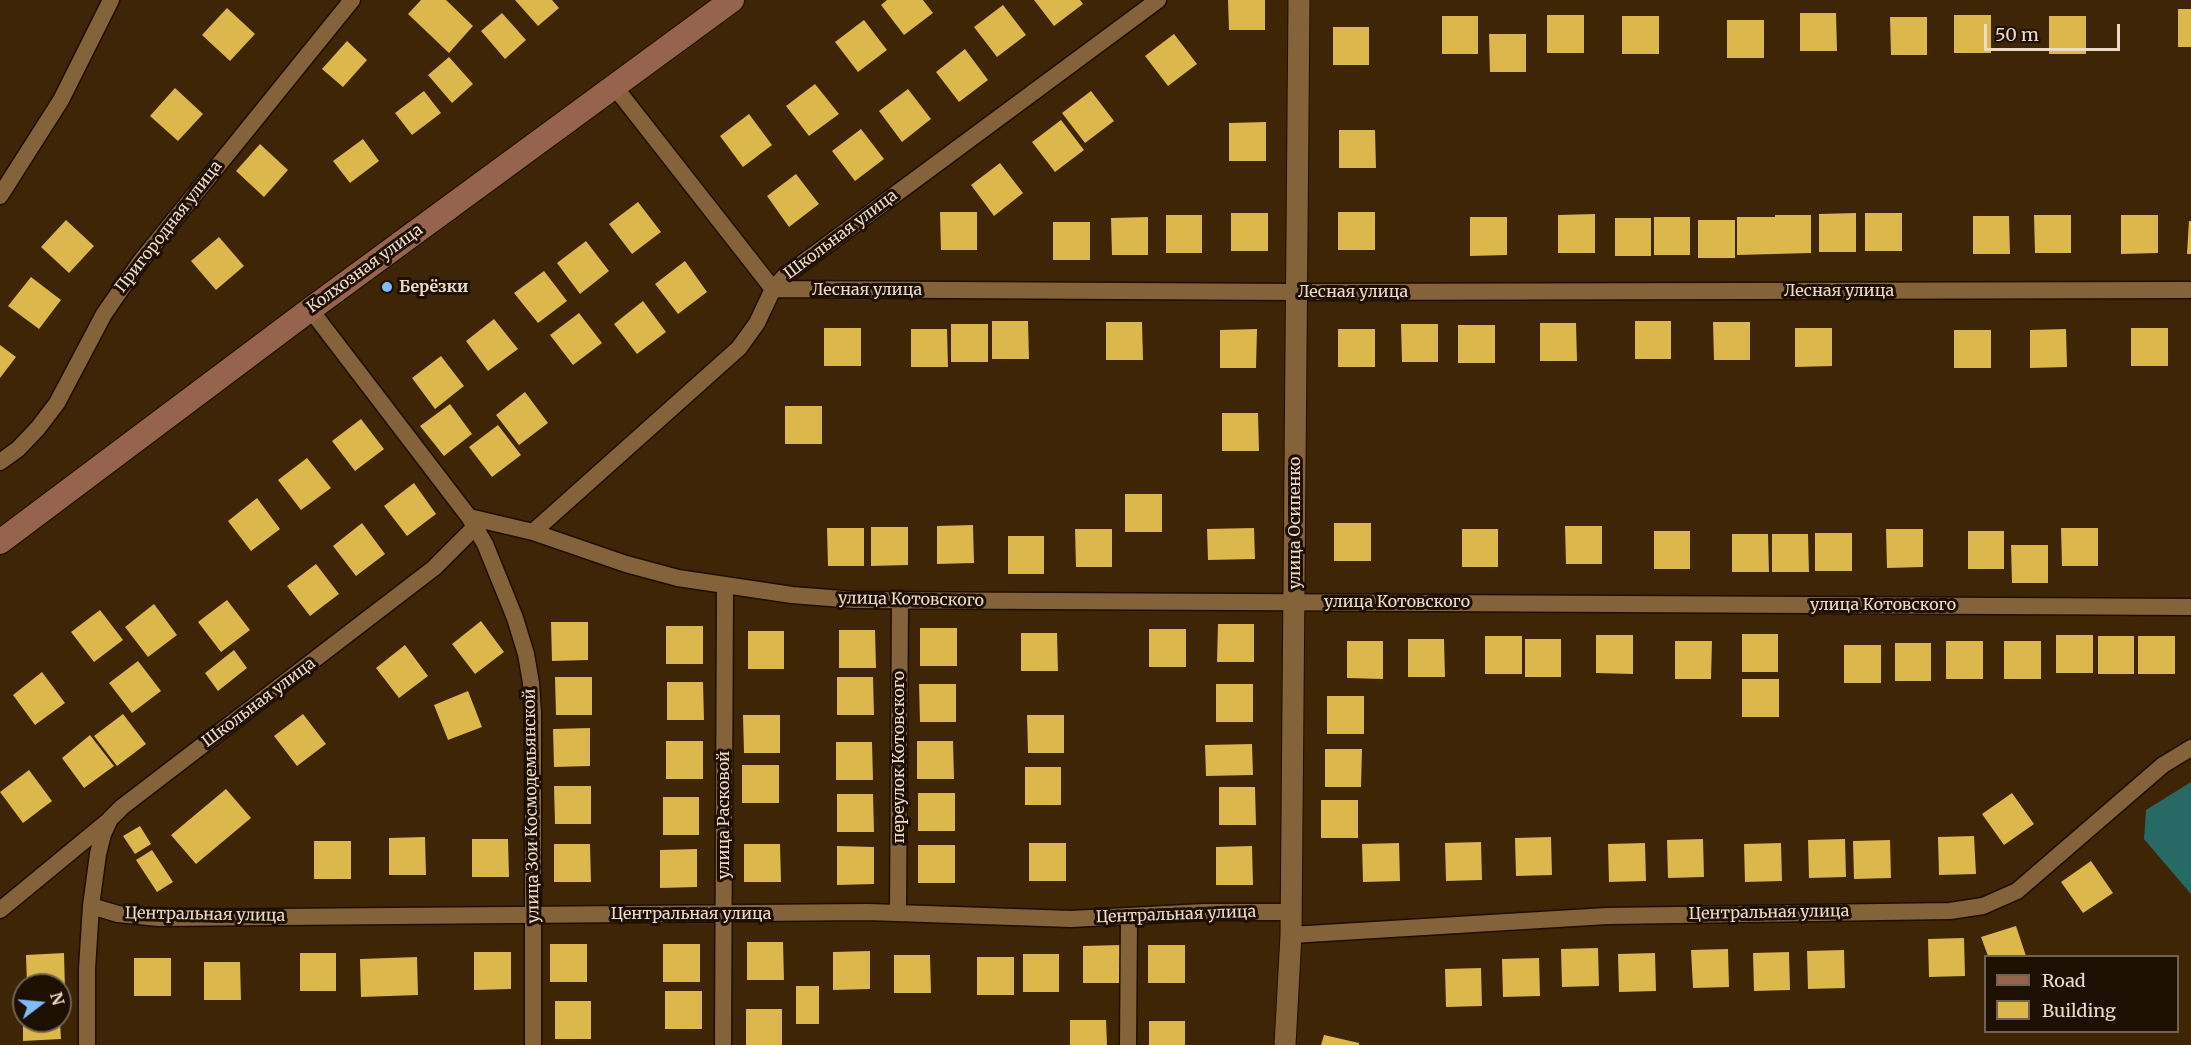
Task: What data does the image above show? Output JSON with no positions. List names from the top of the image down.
{
  "streets": {
    "main road": ["Колхозная улица"],
    "street": [
      "Пригородная улица",
      "Школьная улица",
      "Лесная улица",
      "улица Осипенко",
      "улица Котовского",
      "переулок Котовского",
      "улица Зои Космодемьянской",
      "улица Расковой",
      "Центральная улица"
    ]
  },
  "crossings": [
    ["Школьная улица", "Лесная улица"],
    ["Школьная улица", "улица Котовского"],
    ["Школьная улица", "улица Зои Космодемьянской"],
    ["Школьная улица", "Центральная улица"],
    ["Колхозная улица", "улица Зои Космодемьянской"],
    ["Лесная улица", "улица Осипенко"],
    ["улица Осипенко", "улица Котовского"],
    ["улица Осипенко", "Центральная улица"],
    ["улица Котовского", "переулок Котовского"],
    ["улица Котовского", "улица Зои Космодемьянской"],
    ["улица Котовского", "улица Расковой"],
    ["переулок Котовского", "Центральная улица"],
    ["улица Зои Космодемьянской", "Центральная улица"],
    ["улица Расковой", "Центральная улица"]
  ],
  "places": ["Берёзки"],
  "legend": ["Road", "Building"],
  "scale_bar": "50 m",
  "north": "right"
}
